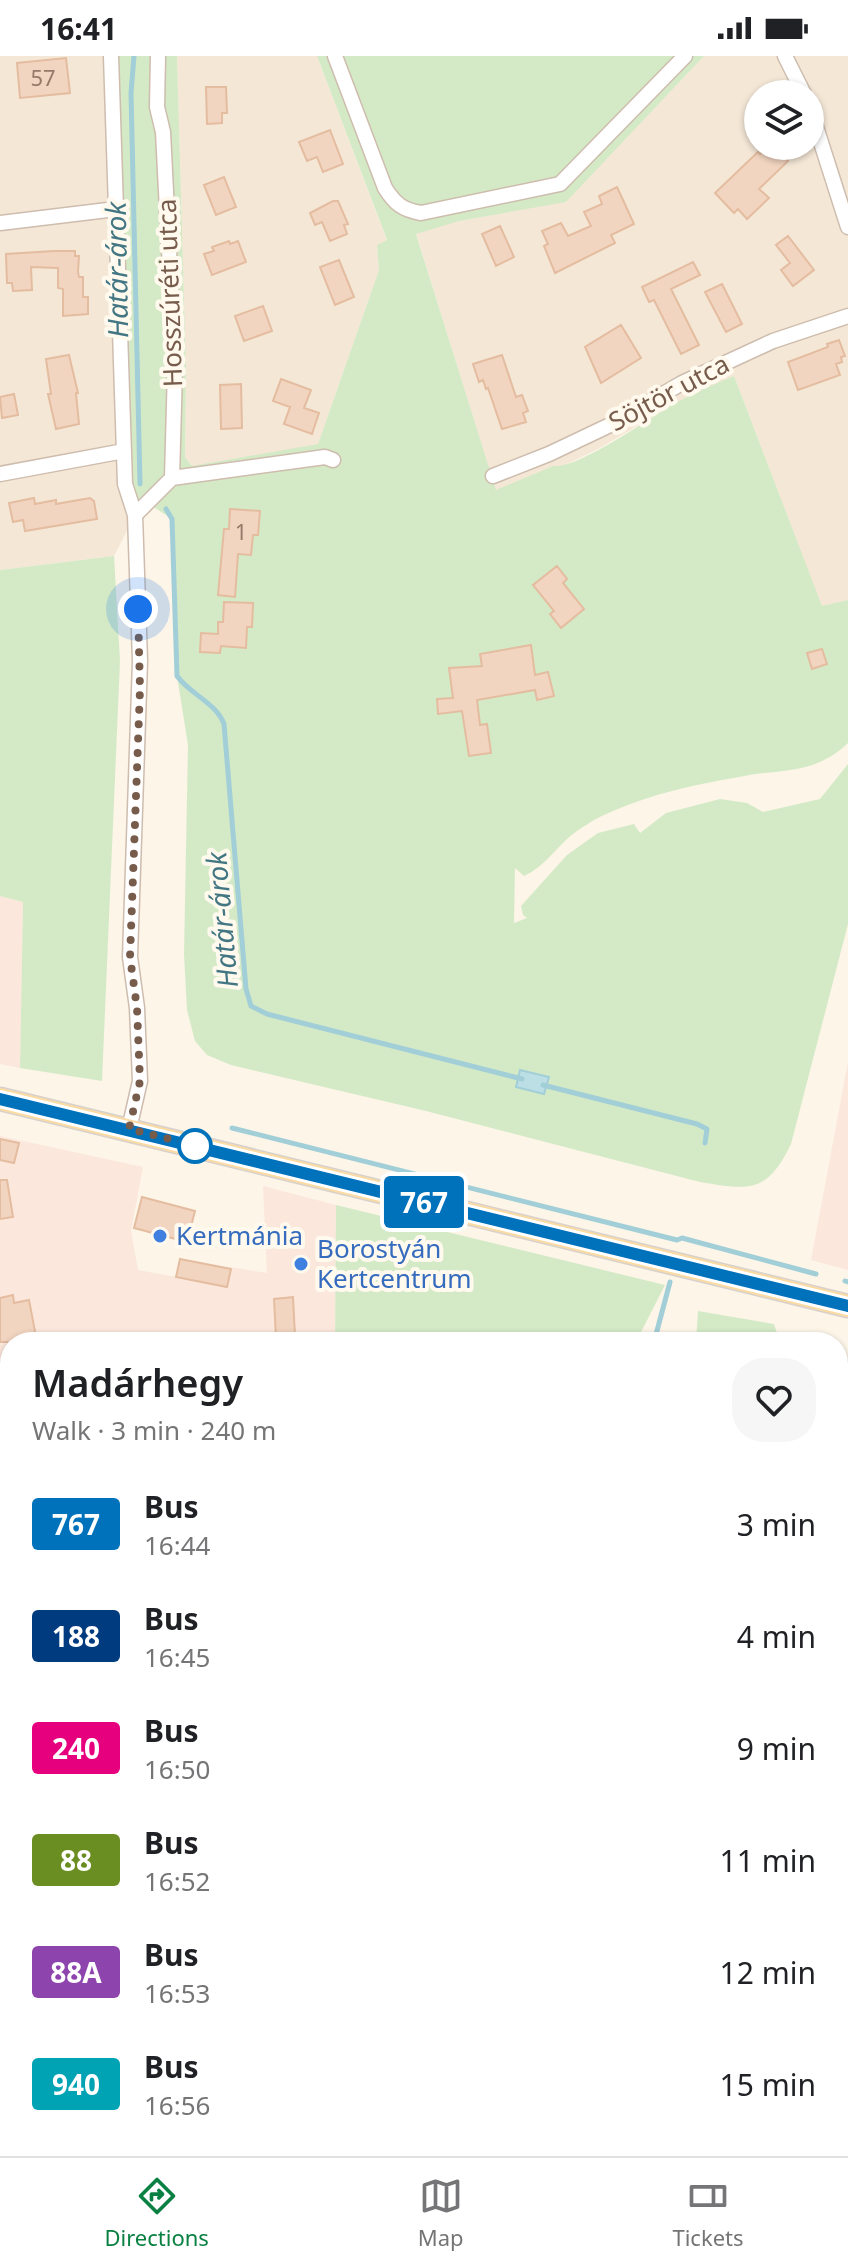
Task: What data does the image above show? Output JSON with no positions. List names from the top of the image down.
{
  "streets": {
    "street": ["Hosszúréti utca", "Söjtör utca"]
  },
  "water": ["Határ-árok"],
  "places": ["Kertmánia", "Borostyán Kertcentrum"],
  "lines": ["bus line 767"],
  "house_numbers": ["57", "1"],
  "page": {
    "status": "16:41",
    "on_map": "767",
    "heading": ["Madárhegy", "Walk · 3 min · 240 m"],
    "list": [
      {
        "mark": "767",
        "name": "Bus",
        "note": "16:44",
        "value": "3 min"
      },
      {
        "mark": "188",
        "name": "Bus",
        "note": "16:45",
        "value": "4 min"
      },
      {
        "mark": "240",
        "name": "Bus",
        "note": "16:50",
        "value": "9 min"
      },
      {
        "mark": "88",
        "name": "Bus",
        "note": "16:52",
        "value": "11 min"
      },
      {
        "mark": "88A",
        "name": "Bus",
        "note": "16:53",
        "value": "12 min"
      },
      {
        "mark": "940",
        "name": "Bus",
        "note": "16:56",
        "value": "15 min"
      }
    ],
    "tabs": ["Directions", "Map", "Tickets"]
  }
}
